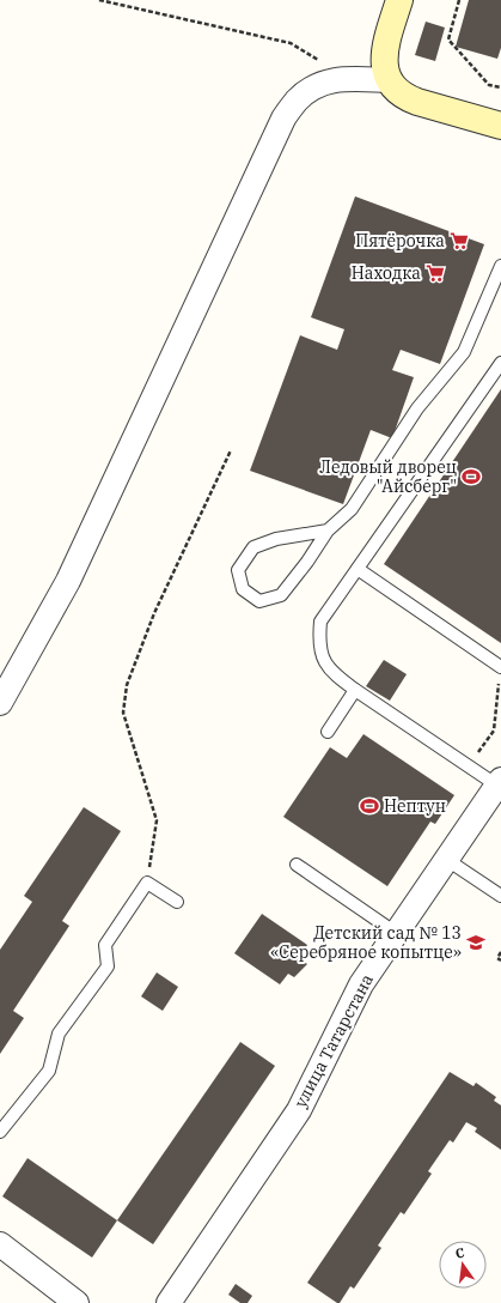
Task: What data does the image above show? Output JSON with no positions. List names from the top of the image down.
{
  "streets": {
    "street": ["улица Татарстана"]
  },
  "places": {
    "supermarket": ["Пятёрочка", "Находка"],
    "sports": ["Ледовый дворец \"Айсберг\"", "Нептун"],
    "school or university": ["Детский сад № 13 «Серебряное копытце»"]
  },
  "north": "top"
}
